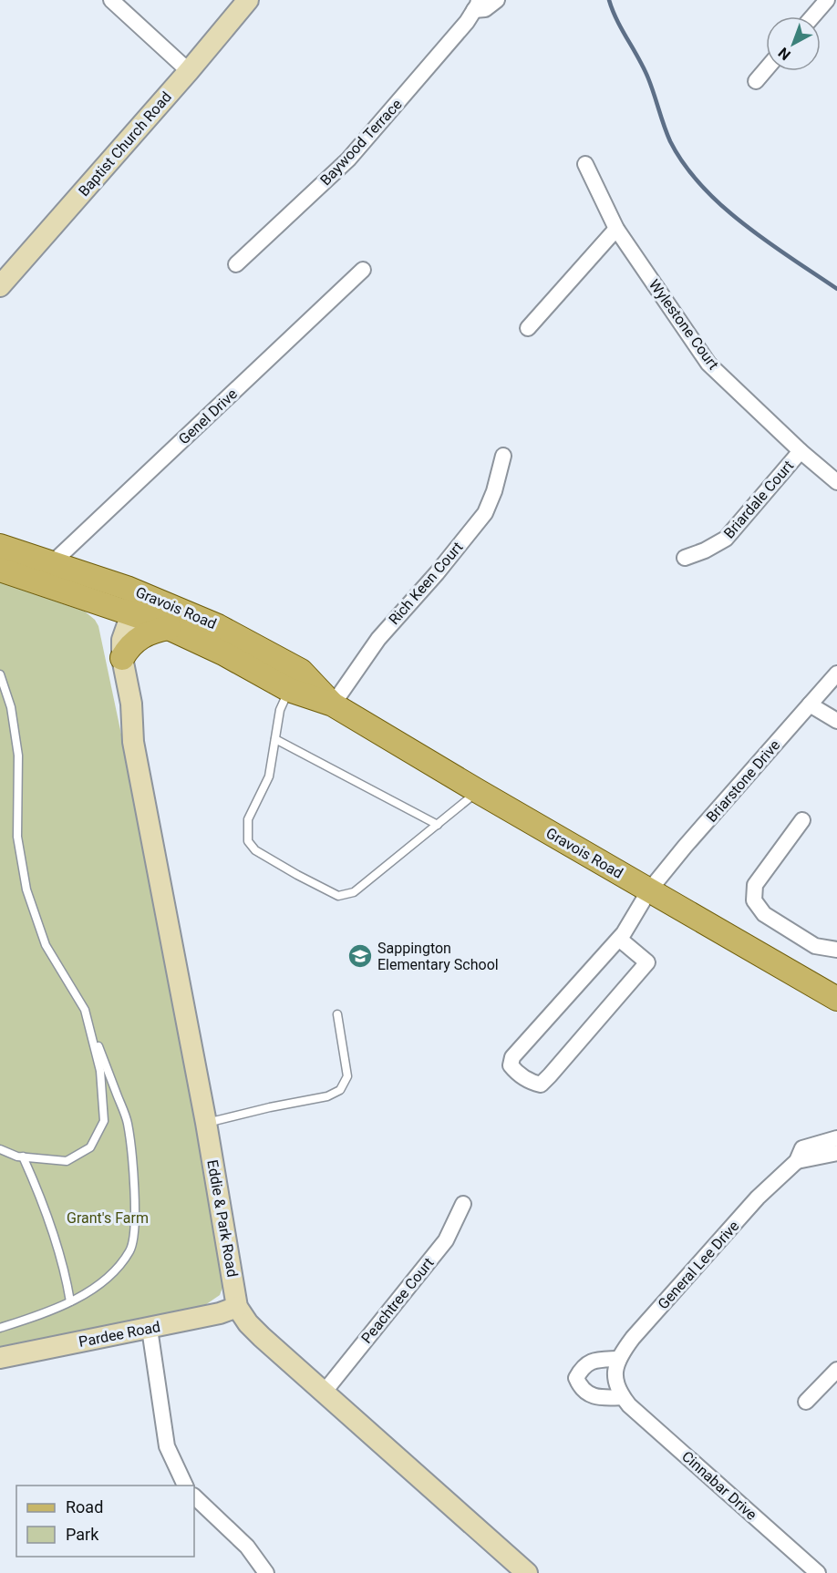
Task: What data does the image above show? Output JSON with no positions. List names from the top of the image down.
{
  "streets": {
    "main road": ["Gravois Road"],
    "street": [
      "Baywood Terrace",
      "Baptist Church Road",
      "Wylestone Court",
      "Genel Drive",
      "Briardale Court",
      "Rich Keen Court",
      "Briarstone Drive",
      "Eddie & Park Road",
      "General Lee Drive",
      "Peachtree Court",
      "Pardee Road",
      "Cinnabar Drive"
    ]
  },
  "crossings": [
    ["Wylestone Court", "Briardale Court"],
    ["Genel Drive", "Gravois Road"],
    ["Rich Keen Court", "Gravois Road"],
    ["Gravois Road", "Briarstone Drive"],
    ["Gravois Road", "Eddie & Park Road"],
    ["Eddie & Park Road", "Peachtree Court"],
    ["Eddie & Park Road", "Pardee Road"],
    ["General Lee Drive", "Cinnabar Drive"]
  ],
  "parks": ["Grant's Farm"],
  "places": {
    "school or university": ["Sappington Elementary School"]
  },
  "legend": ["Road", "Park"],
  "north": "bottom left"
}
